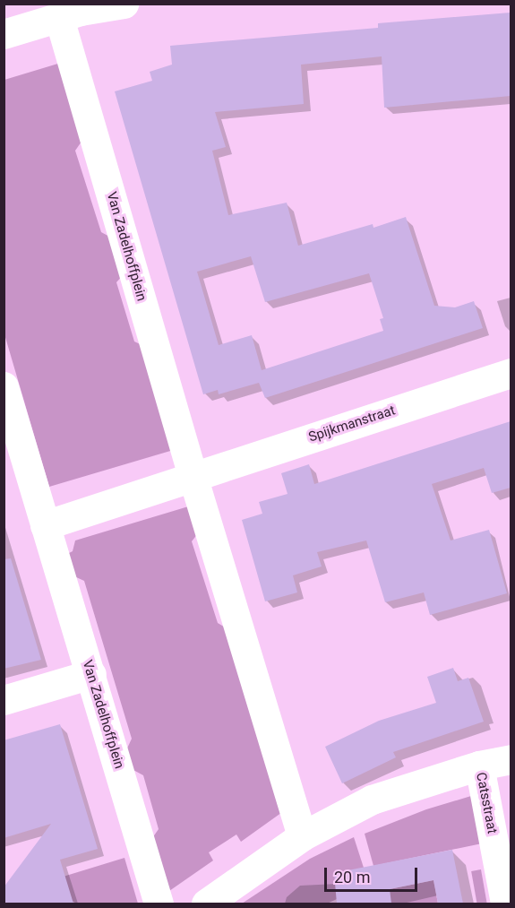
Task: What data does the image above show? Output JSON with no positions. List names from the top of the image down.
{
  "streets": {
    "street": ["Van Zadelhoffplein", "Spijkmanstraat", "Catsstraat"]
  },
  "crossings": [
    ["Van Zadelhoffplein", "Spijkmanstraat"]
  ],
  "scale_bar": "20 m"
}
